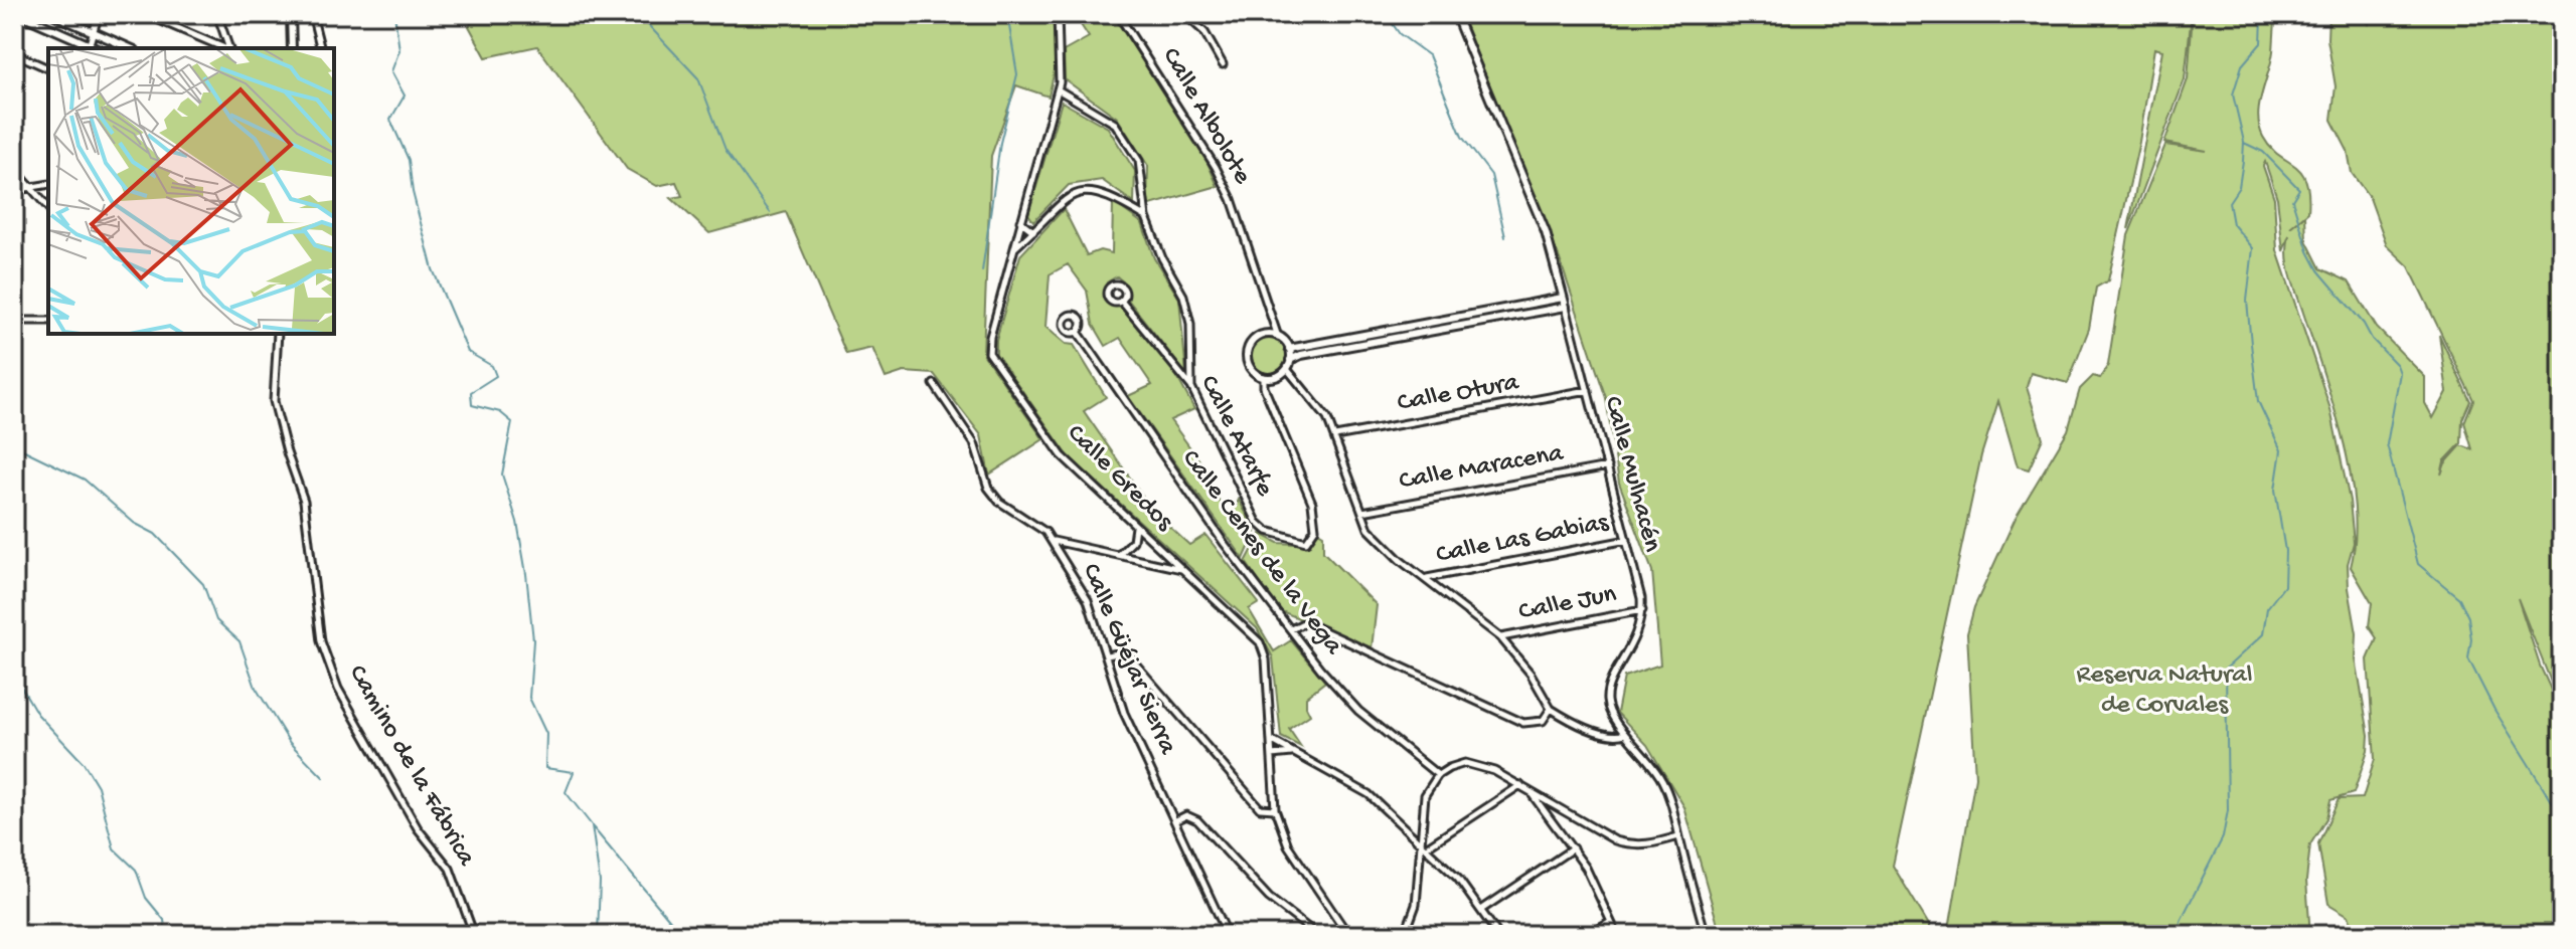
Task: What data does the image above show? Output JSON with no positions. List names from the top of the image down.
{
  "streets": {
    "street": [
      "Calle Albolote",
      "Calle Otura",
      "Calle Atarfe",
      "Calle Maracena",
      "Calle Mulhacén",
      "Calle Gredos",
      "Calle Las Gabias",
      "Calle Cenes de la Vega",
      "Calle Jun",
      "Calle Güéjar Sierra",
      "Camino de la Fábrica"
    ]
  },
  "crossings": [
    ["Calle Albolote", "Calle Atarfe"],
    ["Calle Otura", "Calle Mulhacén"],
    ["Calle Maracena", "Calle Mulhacén"],
    ["Calle Mulhacén", "Calle Las Gabias"],
    ["Calle Mulhacén", "Calle Jun"]
  ],
  "parks": ["Reserva Natural de Corvales"]
}
